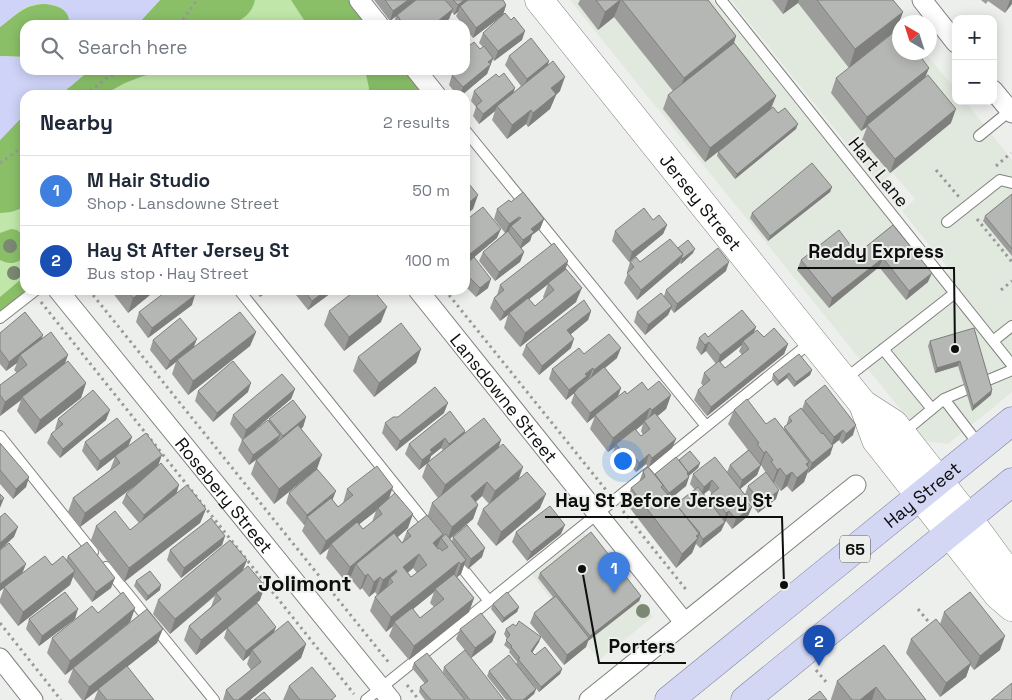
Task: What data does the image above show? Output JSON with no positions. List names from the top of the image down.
{
  "streets": {
    "main road": ["Hay Street", "65"],
    "street": ["Jersey Street", "Lansdowne Street", "Rosebery Street"],
    "lane": ["Hart Lane"]
  },
  "crossings": [
    ["Jersey Street", "Hay Street"]
  ],
  "districts": ["Jolimont"],
  "places": ["Reddy Express", "Porters", "Hay St Before Jersey St"],
  "north": "top left",
  "page": {
    "map_buttons": ["+", "−"],
    "search": "Search here",
    "heading": ["Nearby", "2 results"],
    "list": [
      {
        "mark": "1",
        "name": "M Hair Studio",
        "note": "Shop · Lansdowne Street",
        "value": "50 m"
      },
      {
        "mark": "2",
        "name": "Hay St After Jersey St",
        "note": "Bus stop · Hay Street",
        "value": "100 m"
      }
    ],
    "pins": ["1", "2"]
  }
}
